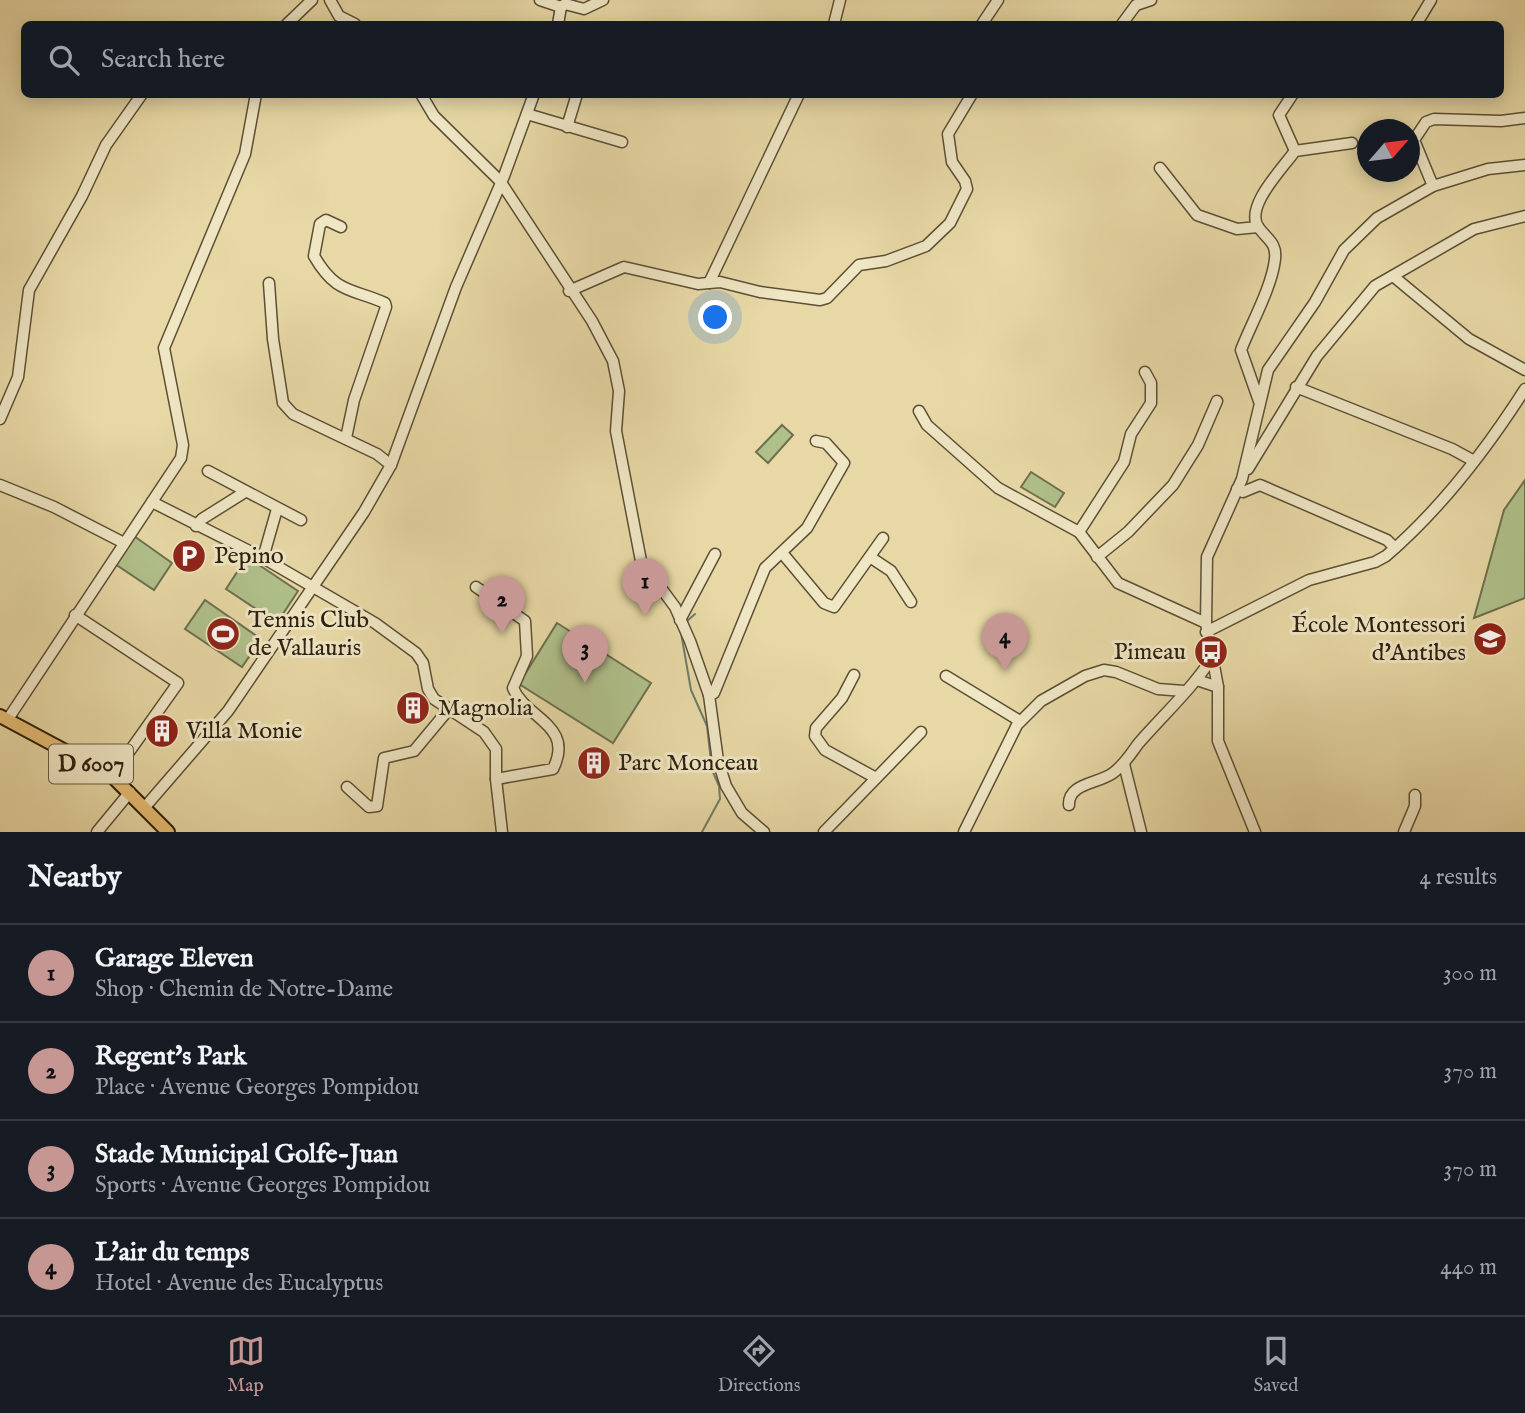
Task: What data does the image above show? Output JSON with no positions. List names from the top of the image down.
{
  "streets": {
    "main road": ["D 6007"]
  },
  "places": {
    "parking": ["Pepino"],
    "sports": ["Tennis Club de Vallauris"],
    "school or university": ["École Montessori d'Antibes"],
    "bus stop": ["Pimeau"],
    "building": ["Magnolia", "Villa Monie", "Parc Monceau"]
  },
  "north": "top right",
  "page": {
    "search": "Search here",
    "pins": [
      "1",
      "2",
      "4",
      "3"
    ],
    "heading": ["Nearby", "4 results"],
    "list": [
      {
        "mark": "1",
        "name": "Garage Eleven",
        "note": "Shop · Chemin de Notre-Dame",
        "value": "300 m"
      },
      {
        "mark": "2",
        "name": "Regent's Park",
        "note": "Place · Avenue Georges Pompidou",
        "value": "370 m"
      },
      {
        "mark": "3",
        "name": "Stade Municipal Golfe-Juan",
        "note": "Sports · Avenue Georges Pompidou",
        "value": "370 m"
      },
      {
        "mark": "4",
        "name": "L'air du temps",
        "note": "Hotel · Avenue des Eucalyptus",
        "value": "440 m"
      }
    ],
    "nav": ["Map", "Directions", "Saved"]
  }
}
